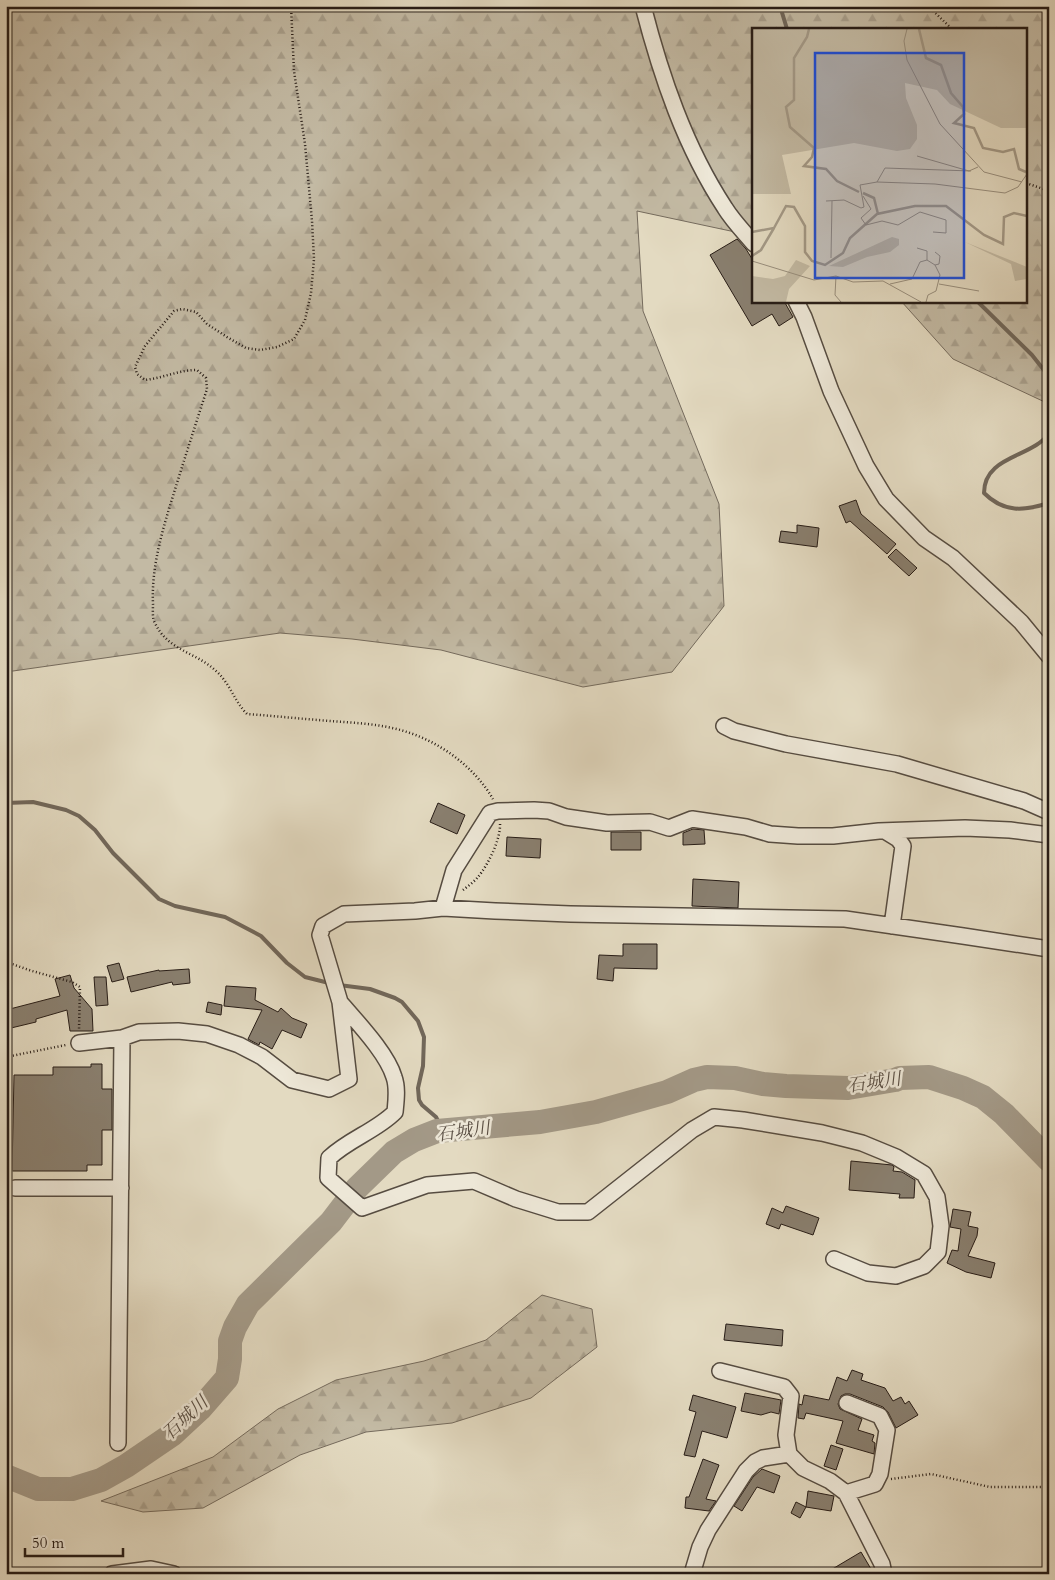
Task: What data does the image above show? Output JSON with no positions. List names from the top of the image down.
{
  "water": ["石城川"],
  "scale_bar": "50 m"
}
